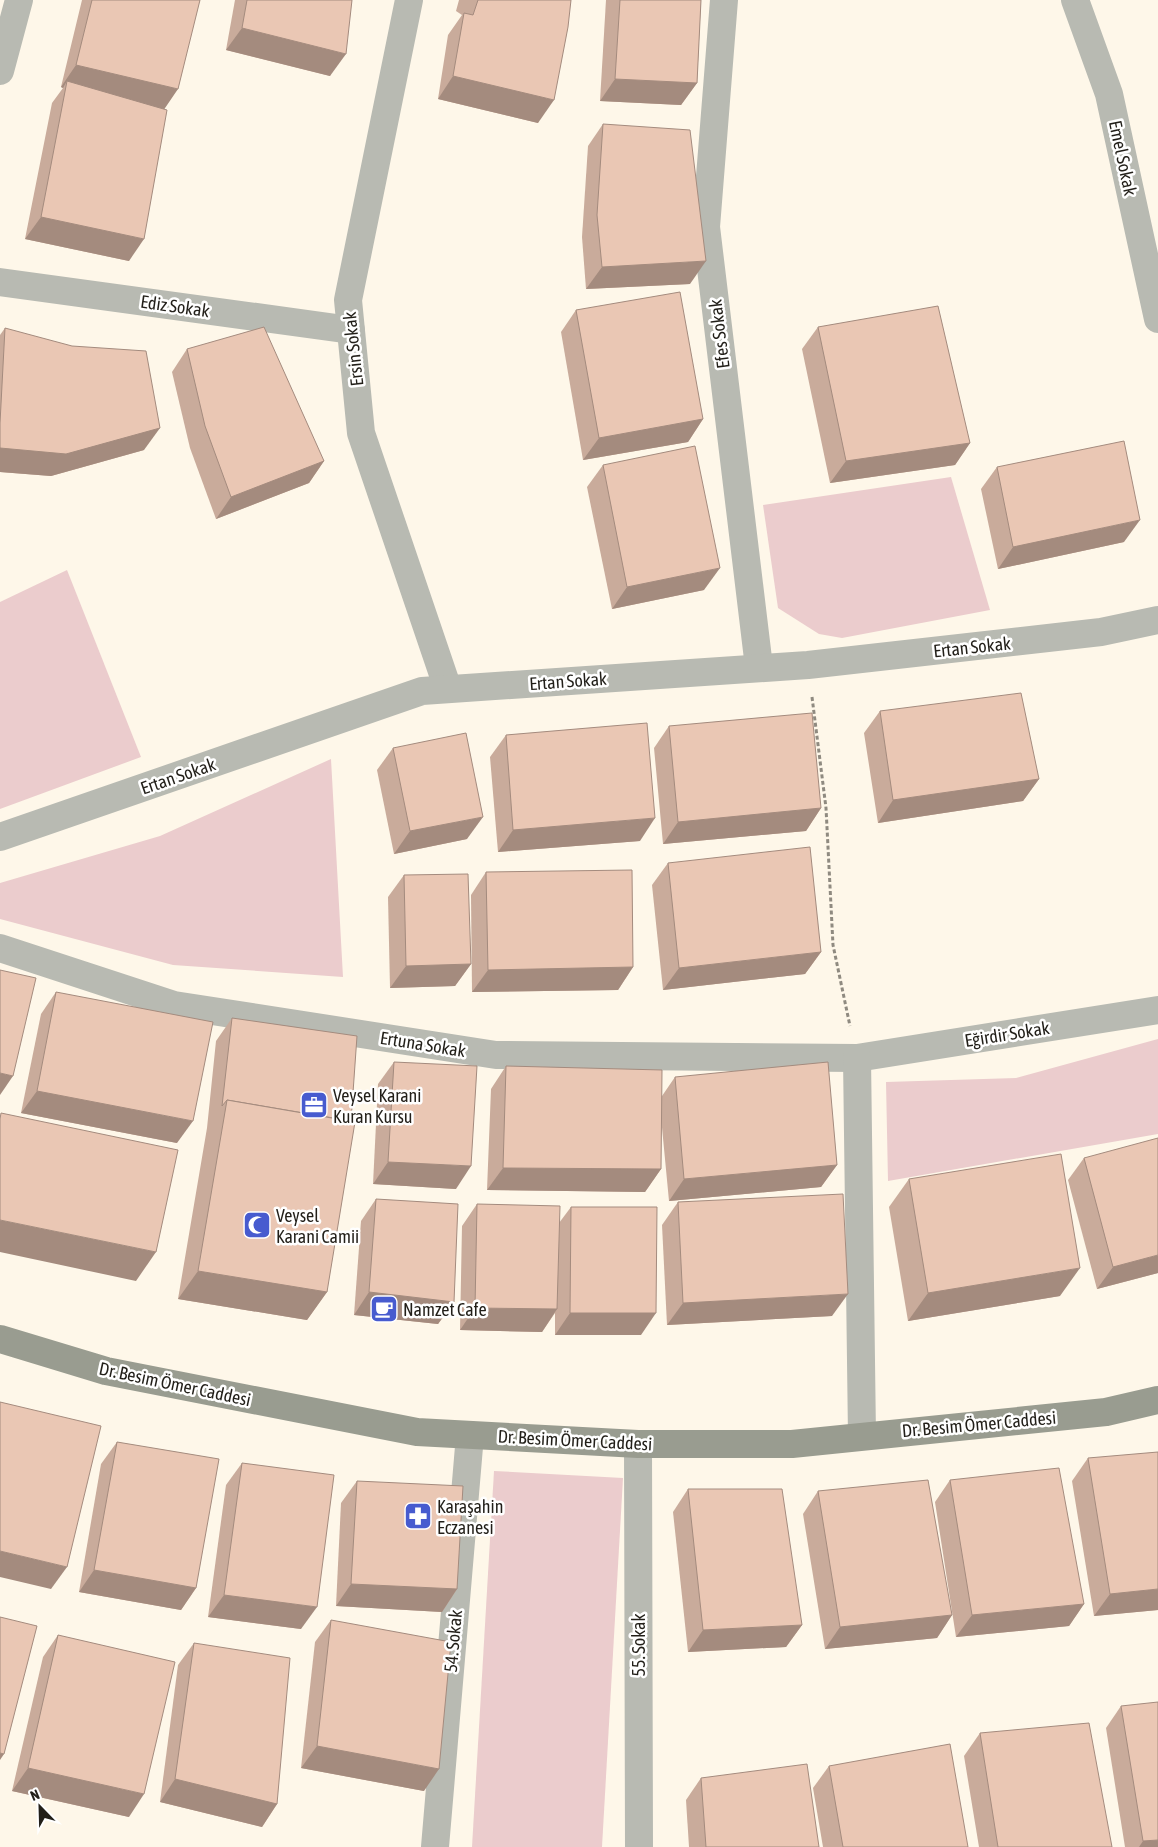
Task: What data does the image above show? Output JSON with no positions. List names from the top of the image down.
{
  "streets": {
    "main road": ["Dr. Besim Ömer Caddesi"],
    "street": [
      "Emel Sokak",
      "Ediz Sokak",
      "Efes Sokak",
      "Ersin Sokak",
      "Ertan Sokak",
      "Eğirdir Sokak",
      "Ertuna Sokak",
      "54. Sokak",
      "55. Sokak"
    ]
  },
  "crossings": [
    ["Ediz Sokak", "Ersin Sokak"],
    ["Efes Sokak", "Ertan Sokak"],
    ["Ersin Sokak", "Ertan Sokak"],
    ["Eğirdir Sokak", "Ertuna Sokak"],
    ["Dr. Besim Ömer Caddesi", "54. Sokak"],
    ["Dr. Besim Ömer Caddesi", "55. Sokak"]
  ],
  "places": {
    "office": ["Veysel Karani Kuran Kursu"],
    "mosque": ["Veysel Karani Camii"],
    "cafe": ["Namzet Cafe"],
    "pharmacy": ["Karaşahin Eczanesi"]
  },
  "north": "top left"
}
